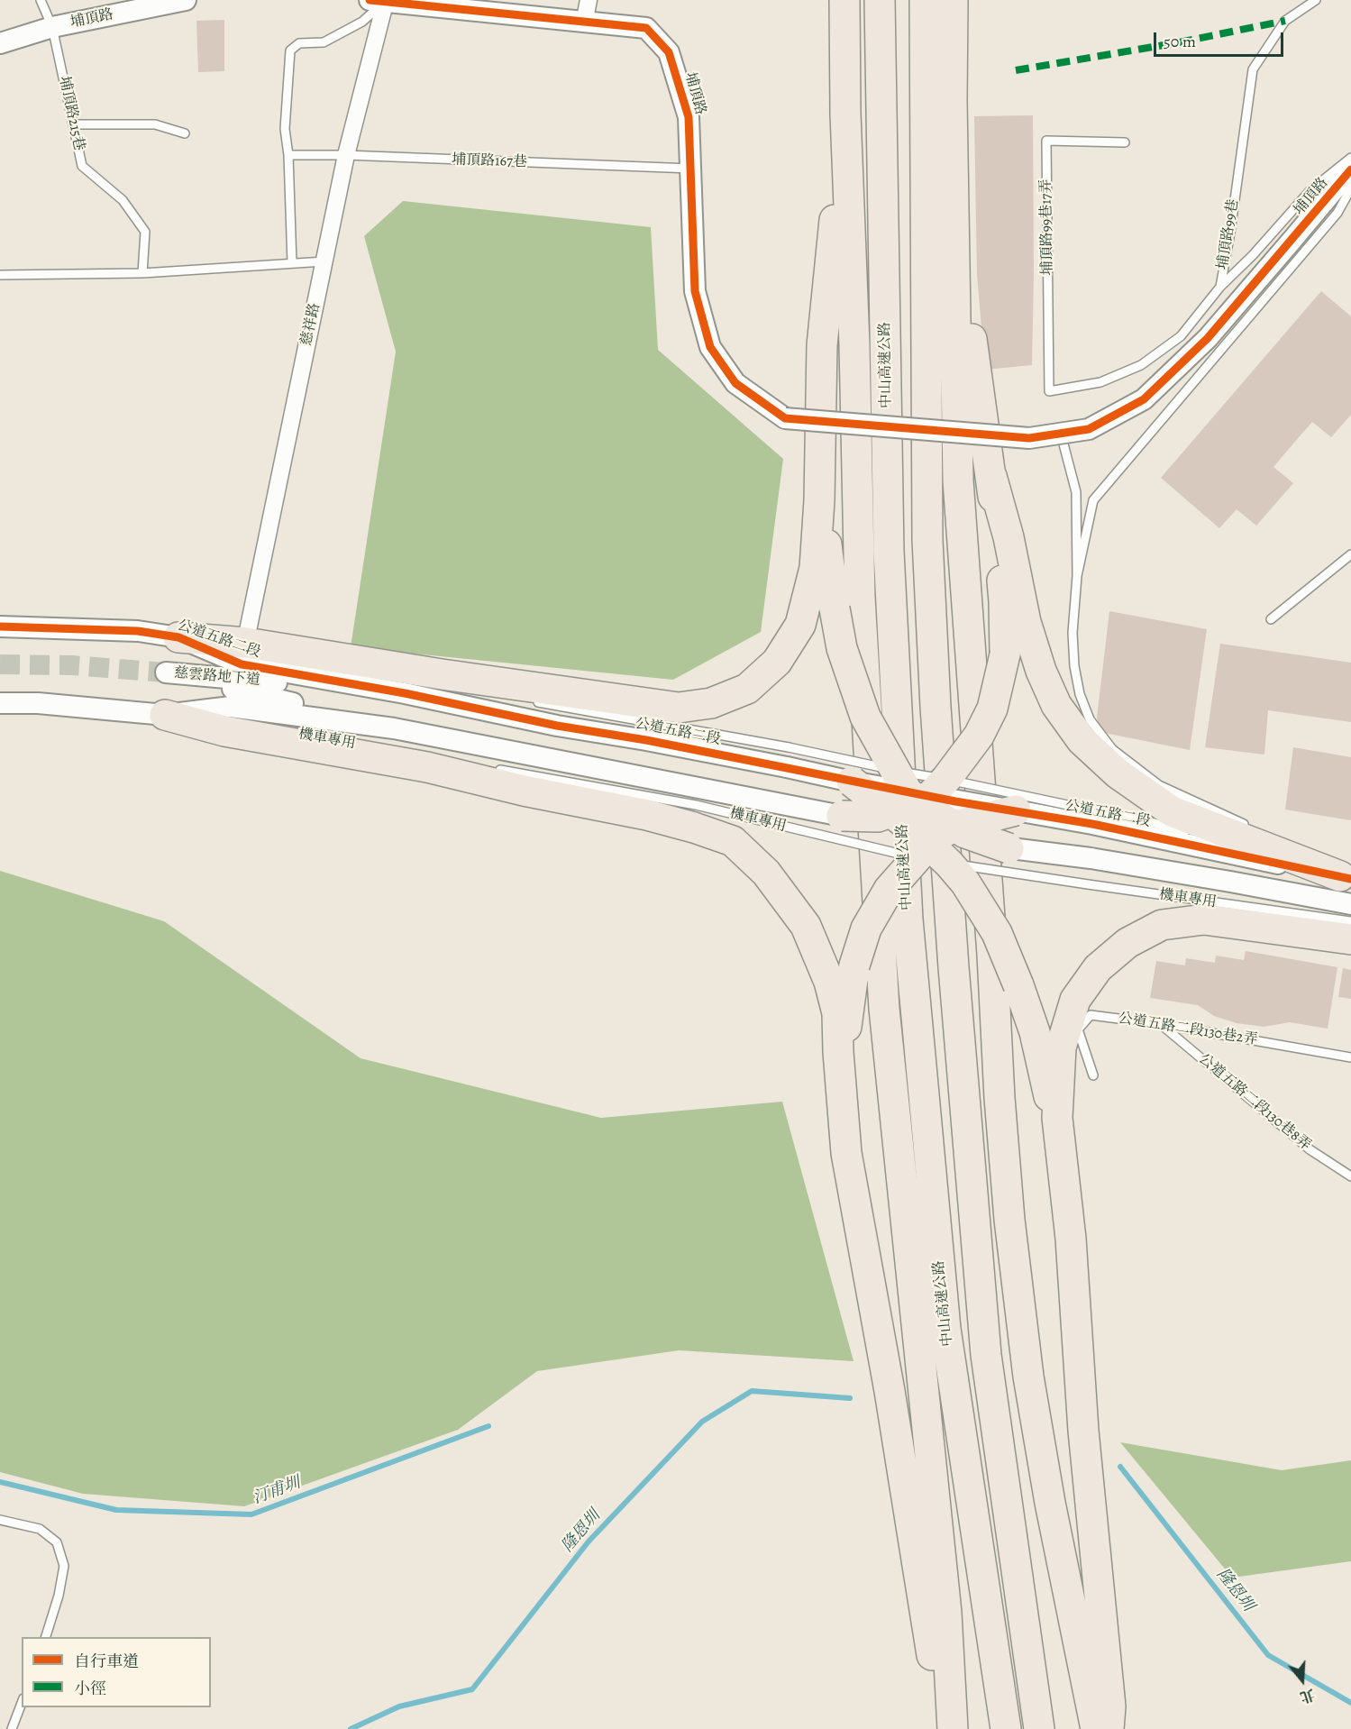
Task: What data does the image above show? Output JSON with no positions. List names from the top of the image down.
{
  "streets": {
    "highway": ["中山高速公路"],
    "street": [
      "埔頂路",
      "慈祥路",
      "公道五路二段",
      "慈雲路地下道"
    ],
    "lane": [
      "埔頂路215巷",
      "埔頂路167巷",
      "埔頂路99巷17弄",
      "埔頂路99巷",
      "機車專用",
      "公道五路二段130巷2弄",
      "公道五路二段130巷8弄"
    ]
  },
  "crossings": [
    ["埔頂路", "埔頂路215巷"],
    ["埔頂路", "埔頂路167巷"],
    ["埔頂路", "慈祥路"],
    ["埔頂路167巷", "慈祥路"],
    ["埔頂路99巷17弄", "埔頂路99巷"],
    ["公道五路二段", "慈雲路地下道"],
    ["公道五路二段", "機車專用"],
    ["公道五路二段130巷2弄", "公道五路二段130巷8弄"]
  ],
  "water": ["汀甫圳", "隆恩圳"],
  "legend": ["自行車道", "小徑"],
  "scale_bar": "50 m",
  "north": "bottom"
}
